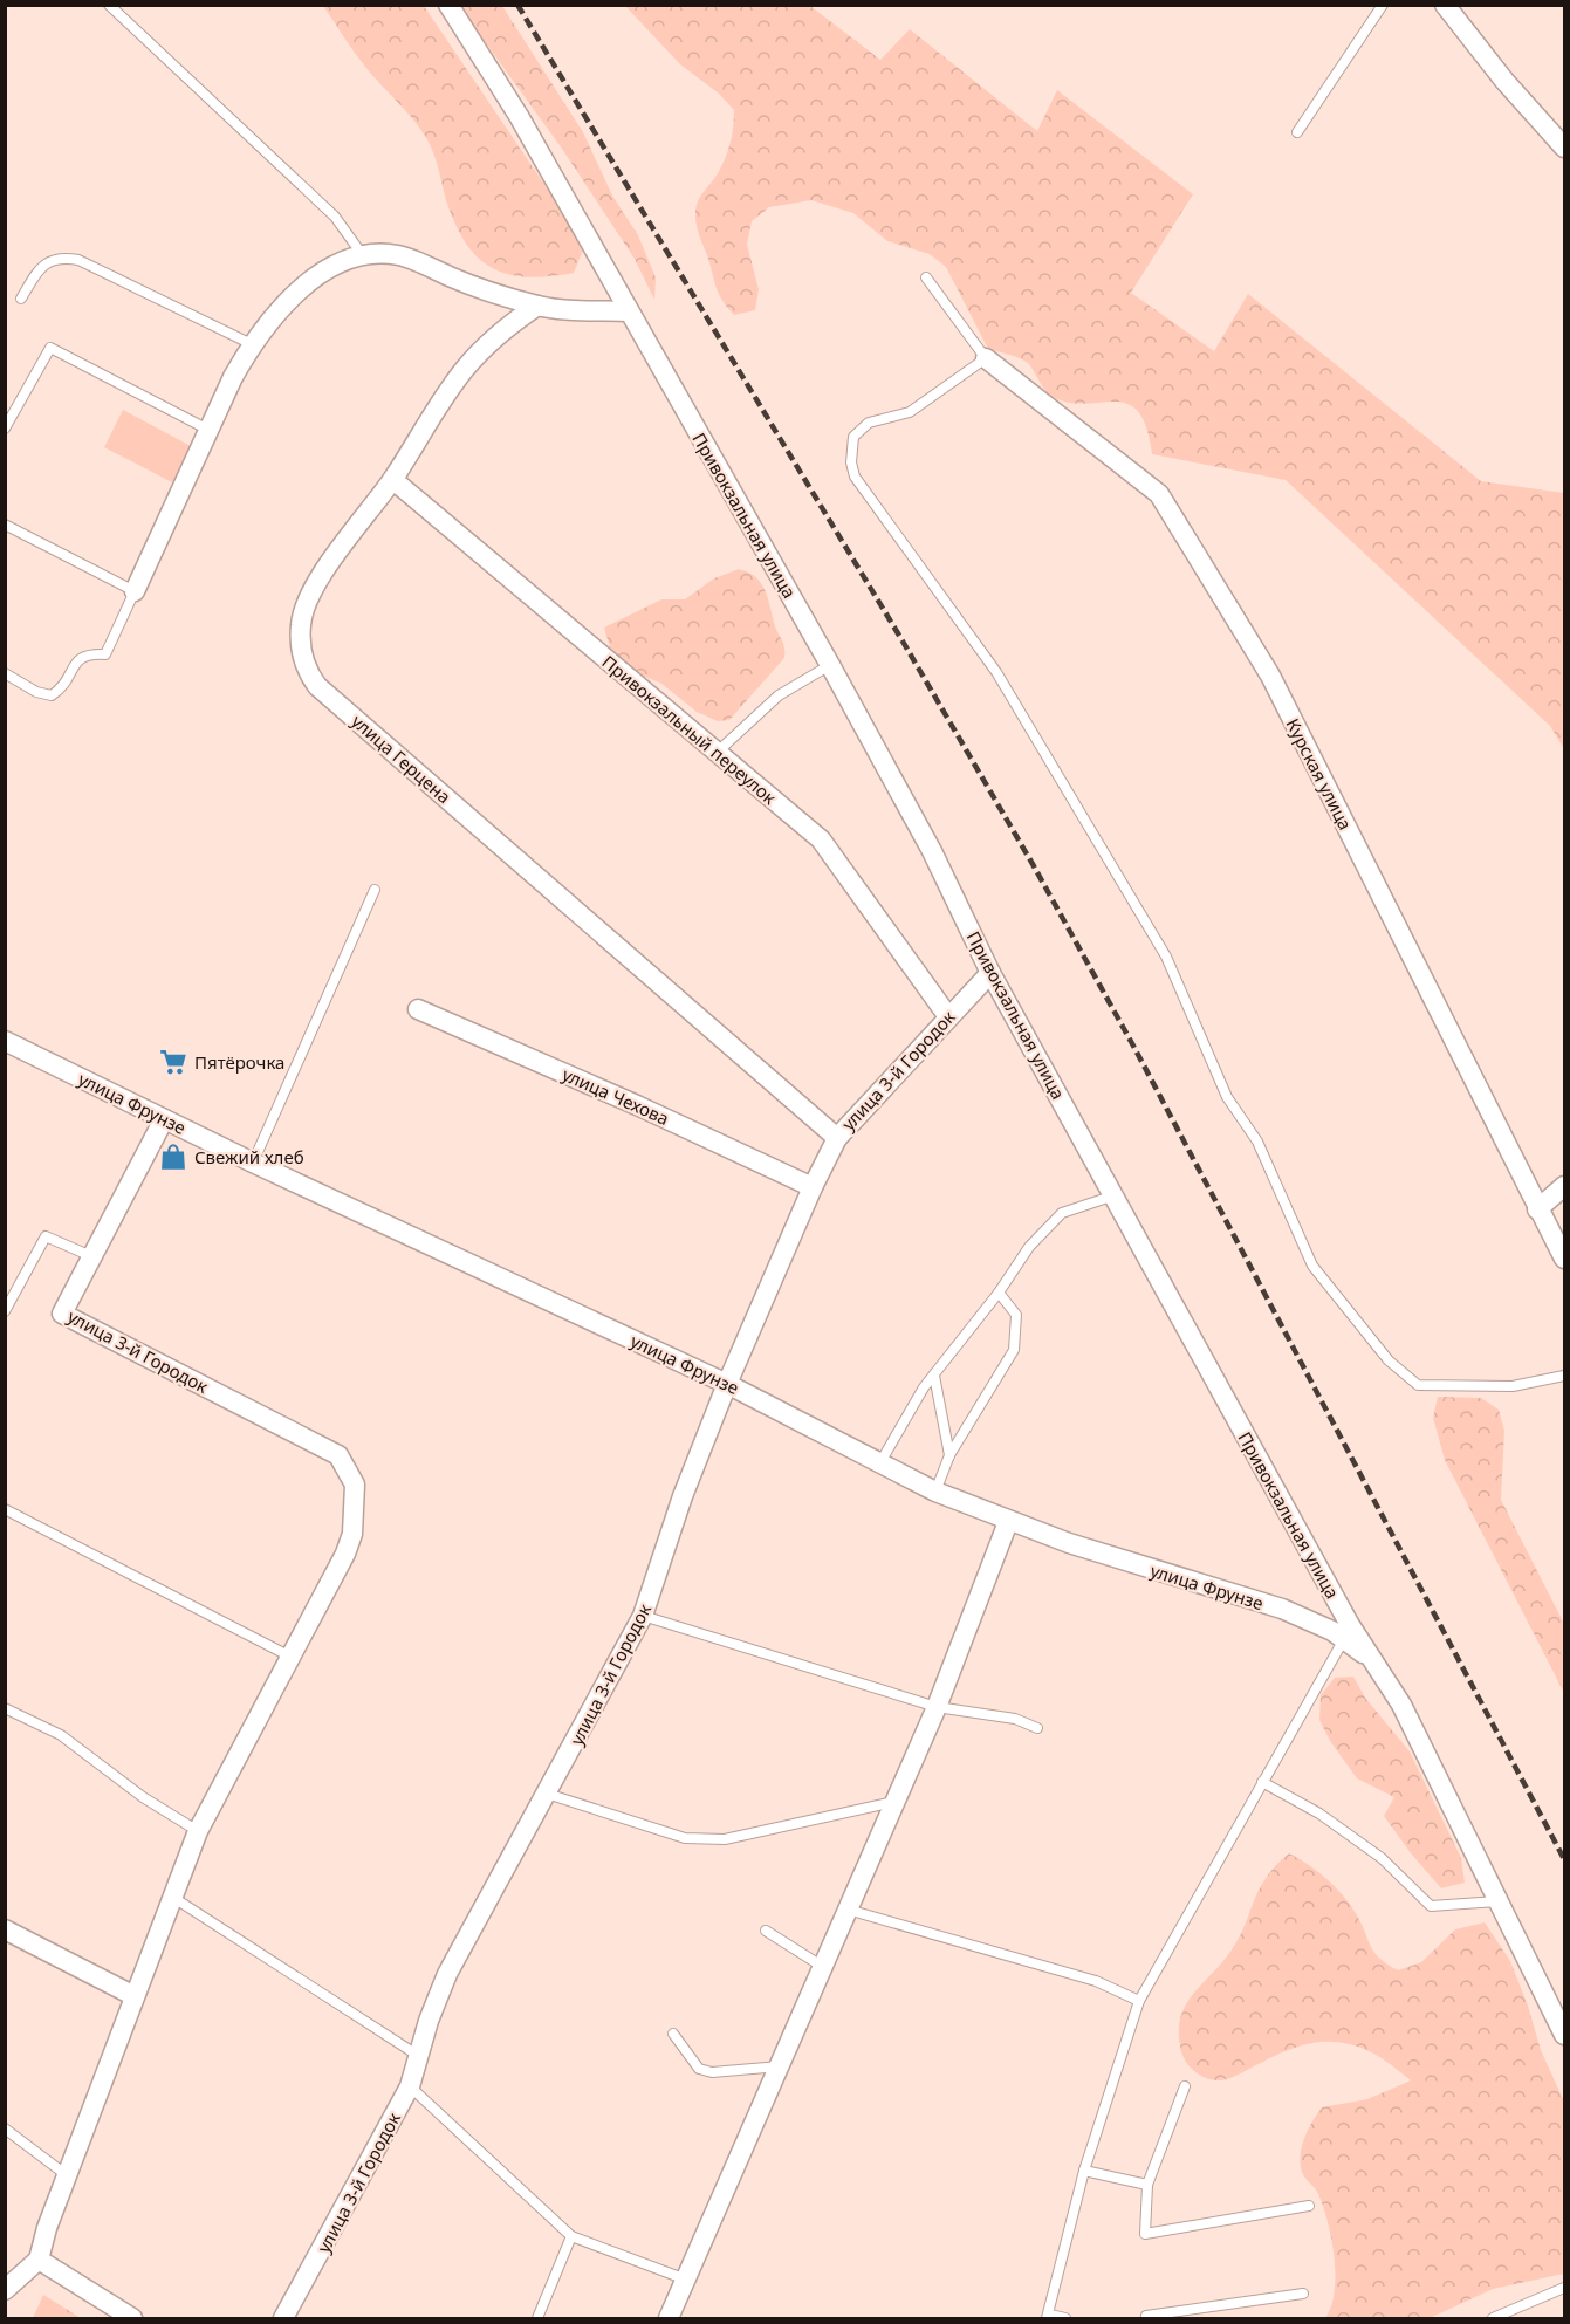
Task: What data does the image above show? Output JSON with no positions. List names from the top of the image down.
{
  "streets": {
    "street": [
      "Привокзальная улица",
      "Привокзальный переулок",
      "улица Герцена",
      "Курская улица",
      "улица 3-й Городок",
      "улица Чехова",
      "улица Фрунзе"
    ]
  },
  "crossings": [
    ["Привокзальная улица", "улица 3-й Городок"],
    ["Привокзальная улица", "улица Фрунзе"],
    ["Привокзальный переулок", "улица Герцена"],
    ["Привокзальный переулок", "улица 3-й Городок"],
    ["улица Герцена", "улица 3-й Городок"],
    ["улица 3-й Городок", "улица Чехова"],
    ["улица 3-й Городок", "улица Фрунзе"]
  ],
  "places": {
    "supermarket": ["Пятёрочка"],
    "shop": ["Свежий хлеб"]
  }
}
